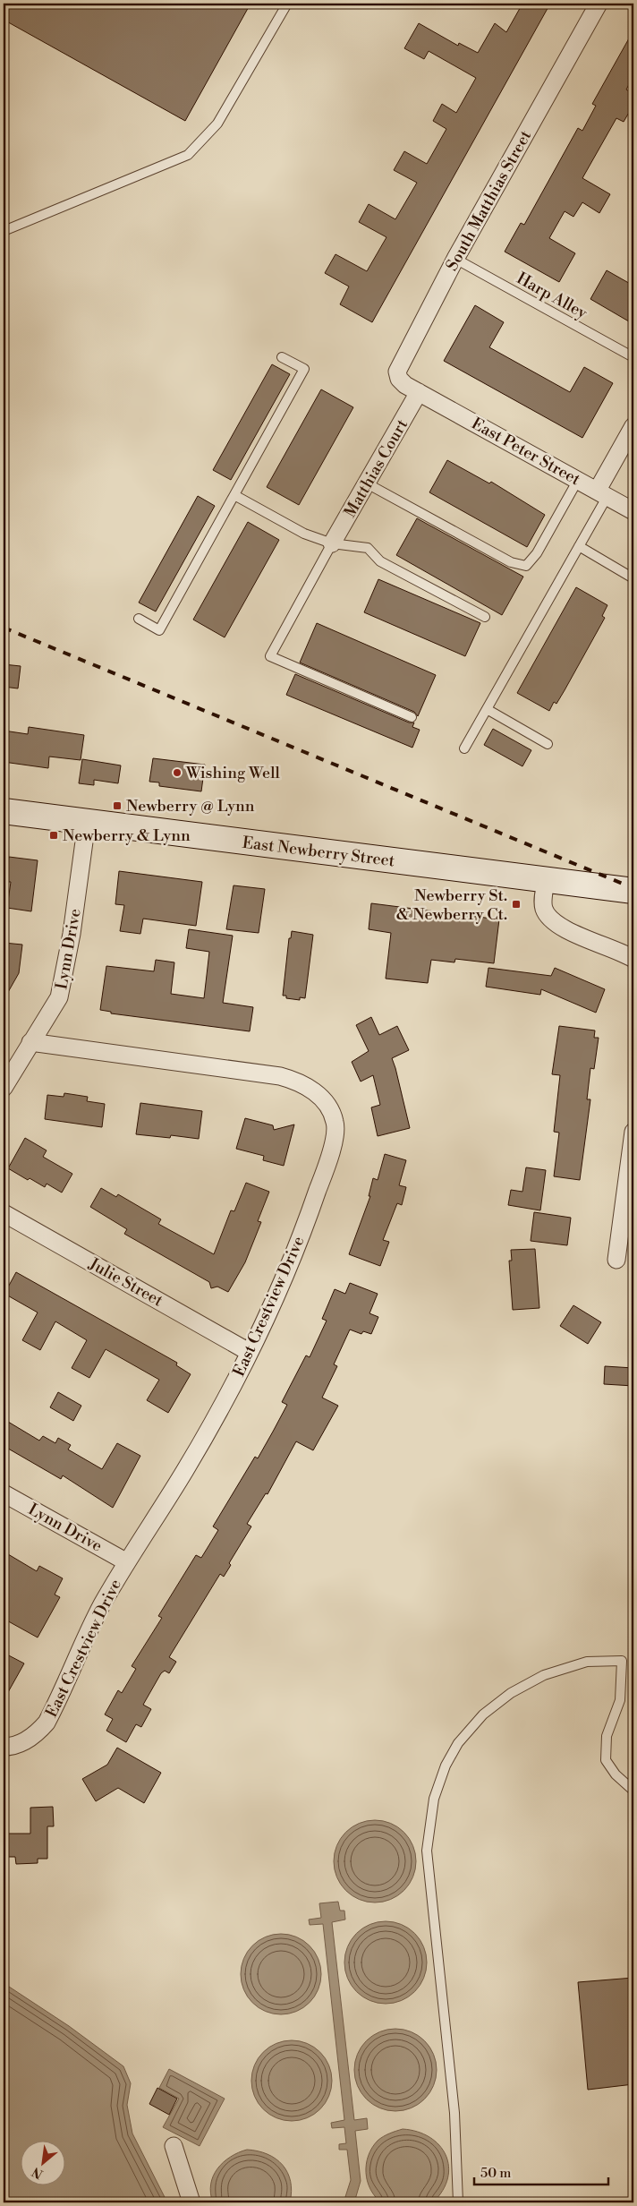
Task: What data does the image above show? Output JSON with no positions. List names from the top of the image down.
{
  "streets": {
    "main road": ["East Newberry Street"],
    "street": [
      "South Matthias Street",
      "East Peter Street",
      "Matthias Court",
      "Lynn Drive",
      "Julie Street",
      "East Crestview Drive"
    ],
    "lane": ["Harp Alley"]
  },
  "crossings": [
    ["South Matthias Street", "Harp Alley"],
    ["South Matthias Street", "East Peter Street"],
    ["South Matthias Street", "Matthias Court"],
    ["East Peter Street", "Matthias Court"],
    ["East Newberry Street", "Lynn Drive"],
    ["Lynn Drive", "East Crestview Drive"],
    ["Julie Street", "East Crestview Drive"]
  ],
  "places": {
    "other": ["Wishing Well"],
    "transit": ["Newberry @ Lynn", "Newberry & Lynn", "Newberry St. & Newberry Ct."]
  },
  "scale_bar": "50 m",
  "north": "bottom left"
}
